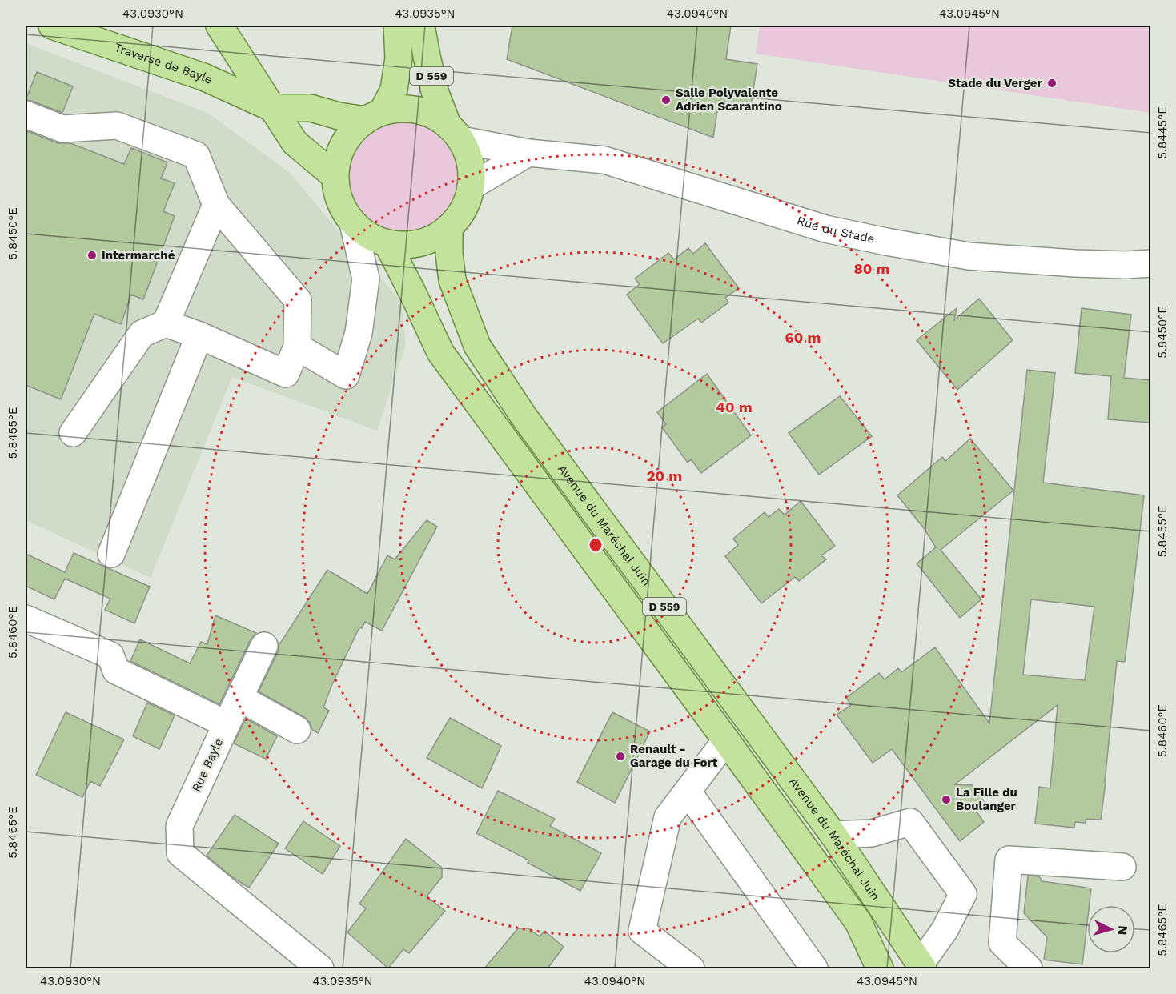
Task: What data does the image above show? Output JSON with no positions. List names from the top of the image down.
{
  "streets": {
    "main road": ["Traverse de Bayle", "D 559", "Avenue du Maréchal Juin"],
    "street": ["Rue du Stade", "Rue Bayle"]
  },
  "crossings": [
    ["Traverse de Bayle", "D 559"],
    ["Traverse de Bayle", "Rue du Stade"],
    ["Traverse de Bayle", "Avenue du Maréchal Juin"],
    ["D 559", "Rue du Stade"],
    ["D 559", "Avenue du Maréchal Juin"],
    ["Rue du Stade", "Avenue du Maréchal Juin"]
  ],
  "places": [
    "Stade du Verger",
    "Salle Polyvalente Adrien Scarantino",
    "Intermarché",
    "Renault - Garage du Fort",
    "La Fille du Boulanger"
  ],
  "north": "right",
  "coordinates": [
    "43.0930°N",
    "43.0935°N",
    "43.0940°N",
    "43.0945°N",
    "5.8445°E",
    "5.8450°E",
    "5.8455°E",
    "5.8460°E",
    "5.8465°E"
  ],
  "rings": [
    "80 m",
    "60 m",
    "40 m",
    "20 m"
  ]
}
